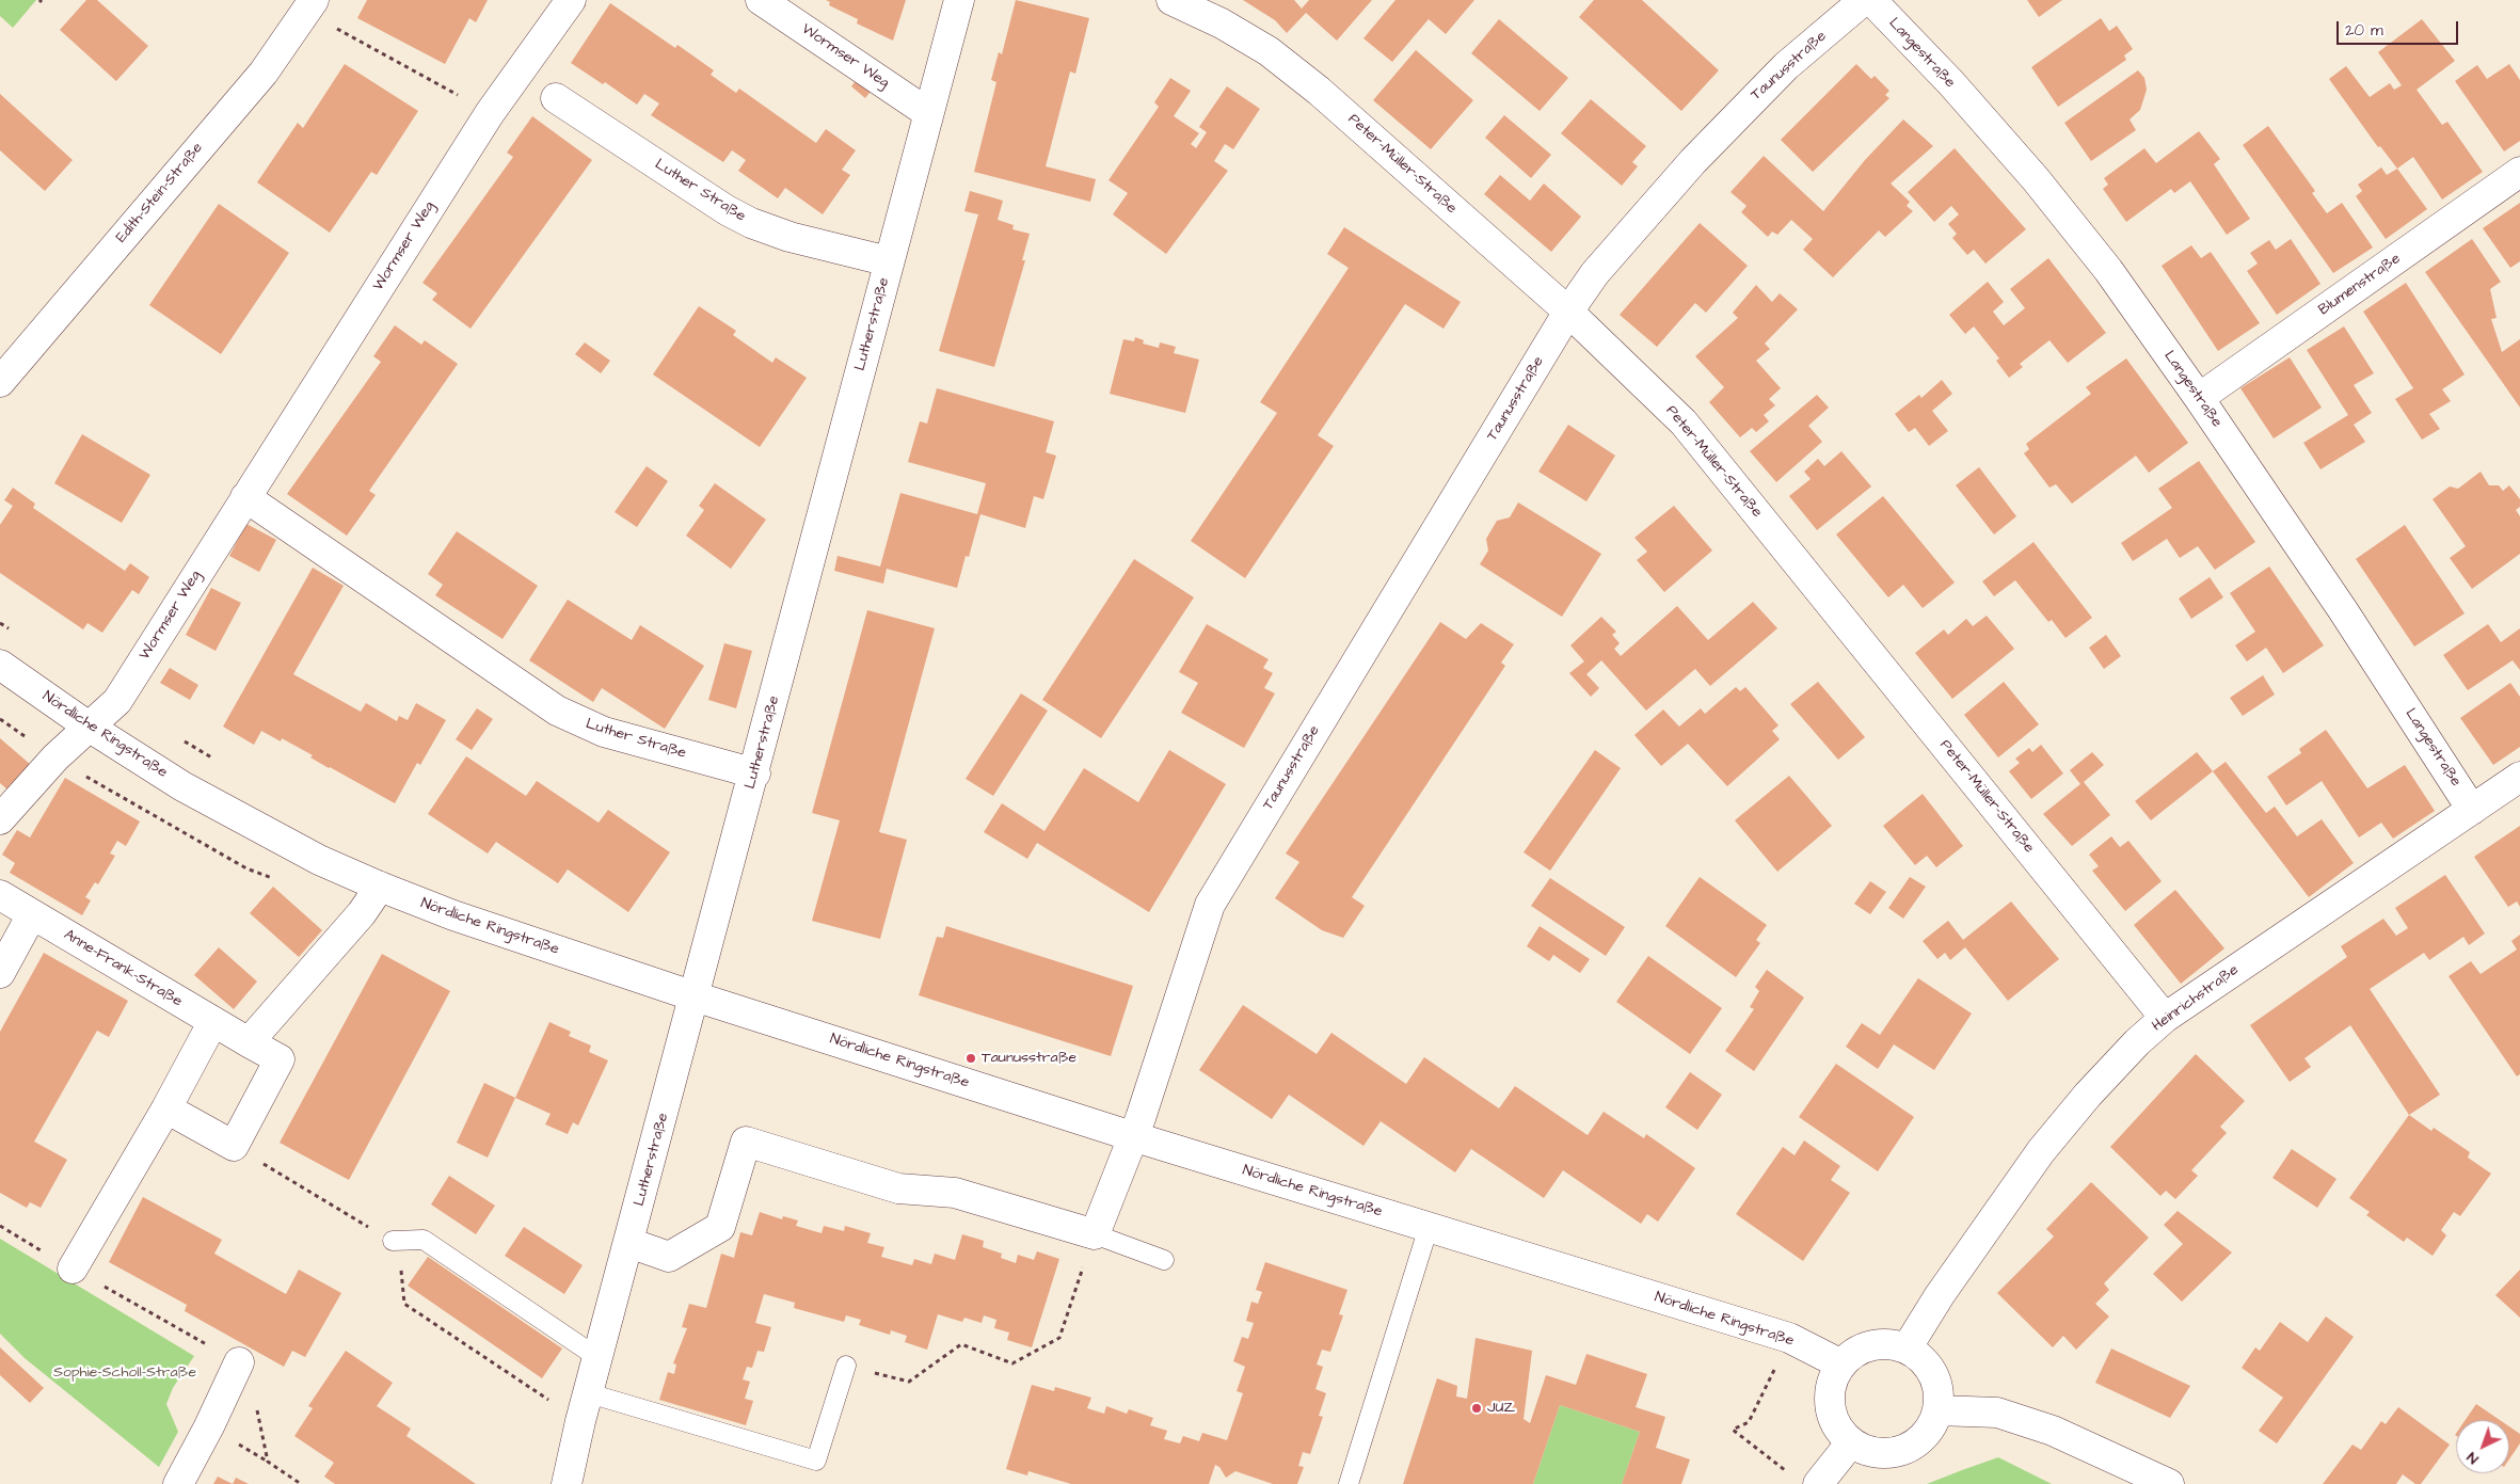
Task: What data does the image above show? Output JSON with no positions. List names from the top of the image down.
{
  "streets": {
    "street": [
      "Langestraße",
      "Wormser Weg",
      "Taunusstraße",
      "Peter-Müller-Straße",
      "Luther Straße",
      "Edith-Stein-Straße",
      "Blumenstraße",
      "Lutherstraße",
      "Nördliche Ringstraße",
      "Anne-Frank-Straße",
      "Heinrichstraße"
    ]
  },
  "crossings": [
    ["Langestraße", "Blumenstraße"],
    ["Langestraße", "Heinrichstraße"],
    ["Wormser Weg", "Luther Straße"],
    ["Wormser Weg", "Lutherstraße"],
    ["Wormser Weg", "Nördliche Ringstraße"],
    ["Taunusstraße", "Peter-Müller-Straße"],
    ["Taunusstraße", "Nördliche Ringstraße"],
    ["Peter-Müller-Straße", "Heinrichstraße"],
    ["Luther Straße", "Lutherstraße"],
    ["Lutherstraße", "Nördliche Ringstraße"],
    ["Nördliche Ringstraße", "Heinrichstraße"]
  ],
  "parks": ["Sophie-Scholl-Straße"],
  "places": ["Taunusstraße", "JUZ"],
  "scale_bar": "20 m",
  "north": "bottom left"
}
